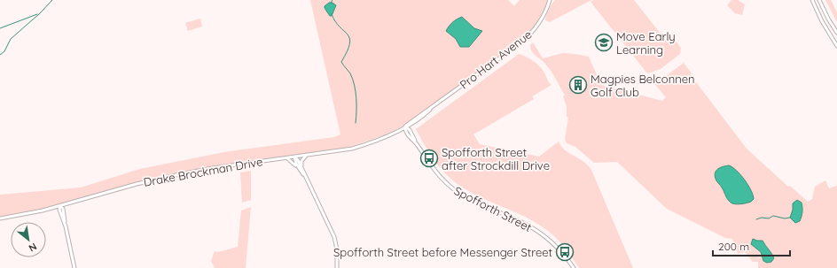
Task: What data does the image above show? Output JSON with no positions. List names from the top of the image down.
{
  "streets": {
    "main road": ["Pro Hart Avenue", "Drake Brockman Drive", "Spofforth Street"]
  },
  "crossings": [
    ["Pro Hart Avenue", "Drake Brockman Drive"],
    ["Pro Hart Avenue", "Spofforth Street"],
    ["Drake Brockman Drive", "Spofforth Street"]
  ],
  "places": {
    "school or university": ["Move Early Learning"],
    "building": ["Magpies Belconnen Golf Club"],
    "bus stop": ["Spofforth Street after Strockdill Drive", "Spofforth Street before Messenger Street"]
  },
  "scale_bar": "200 m",
  "north": "bottom right"
}
